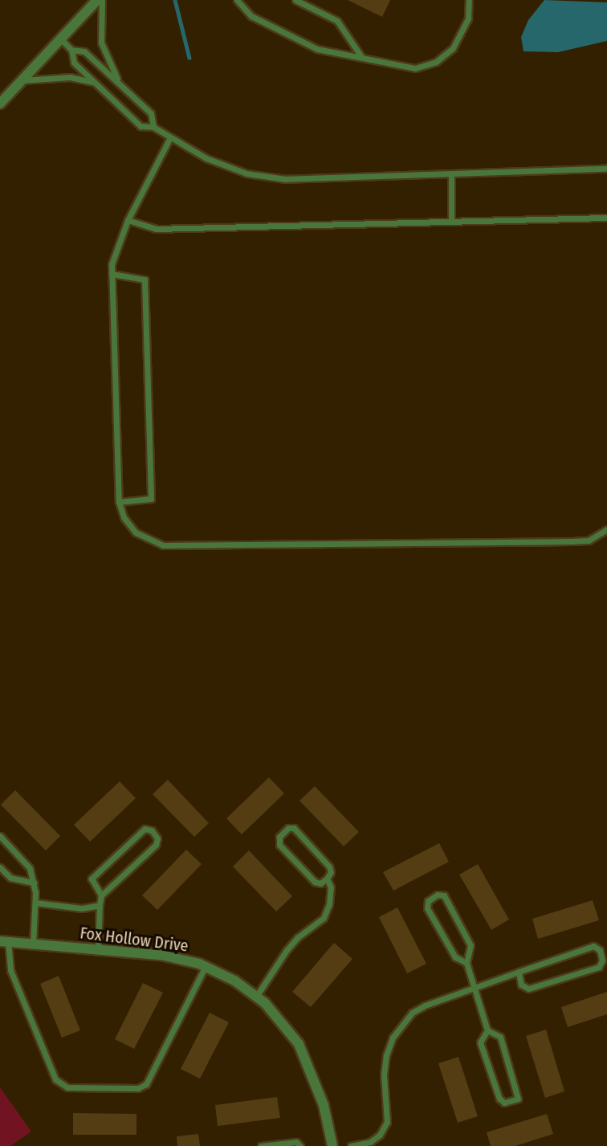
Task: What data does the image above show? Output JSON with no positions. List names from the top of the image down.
{
  "streets": {
    "street": ["Fox Hollow Drive"]
  }
}
